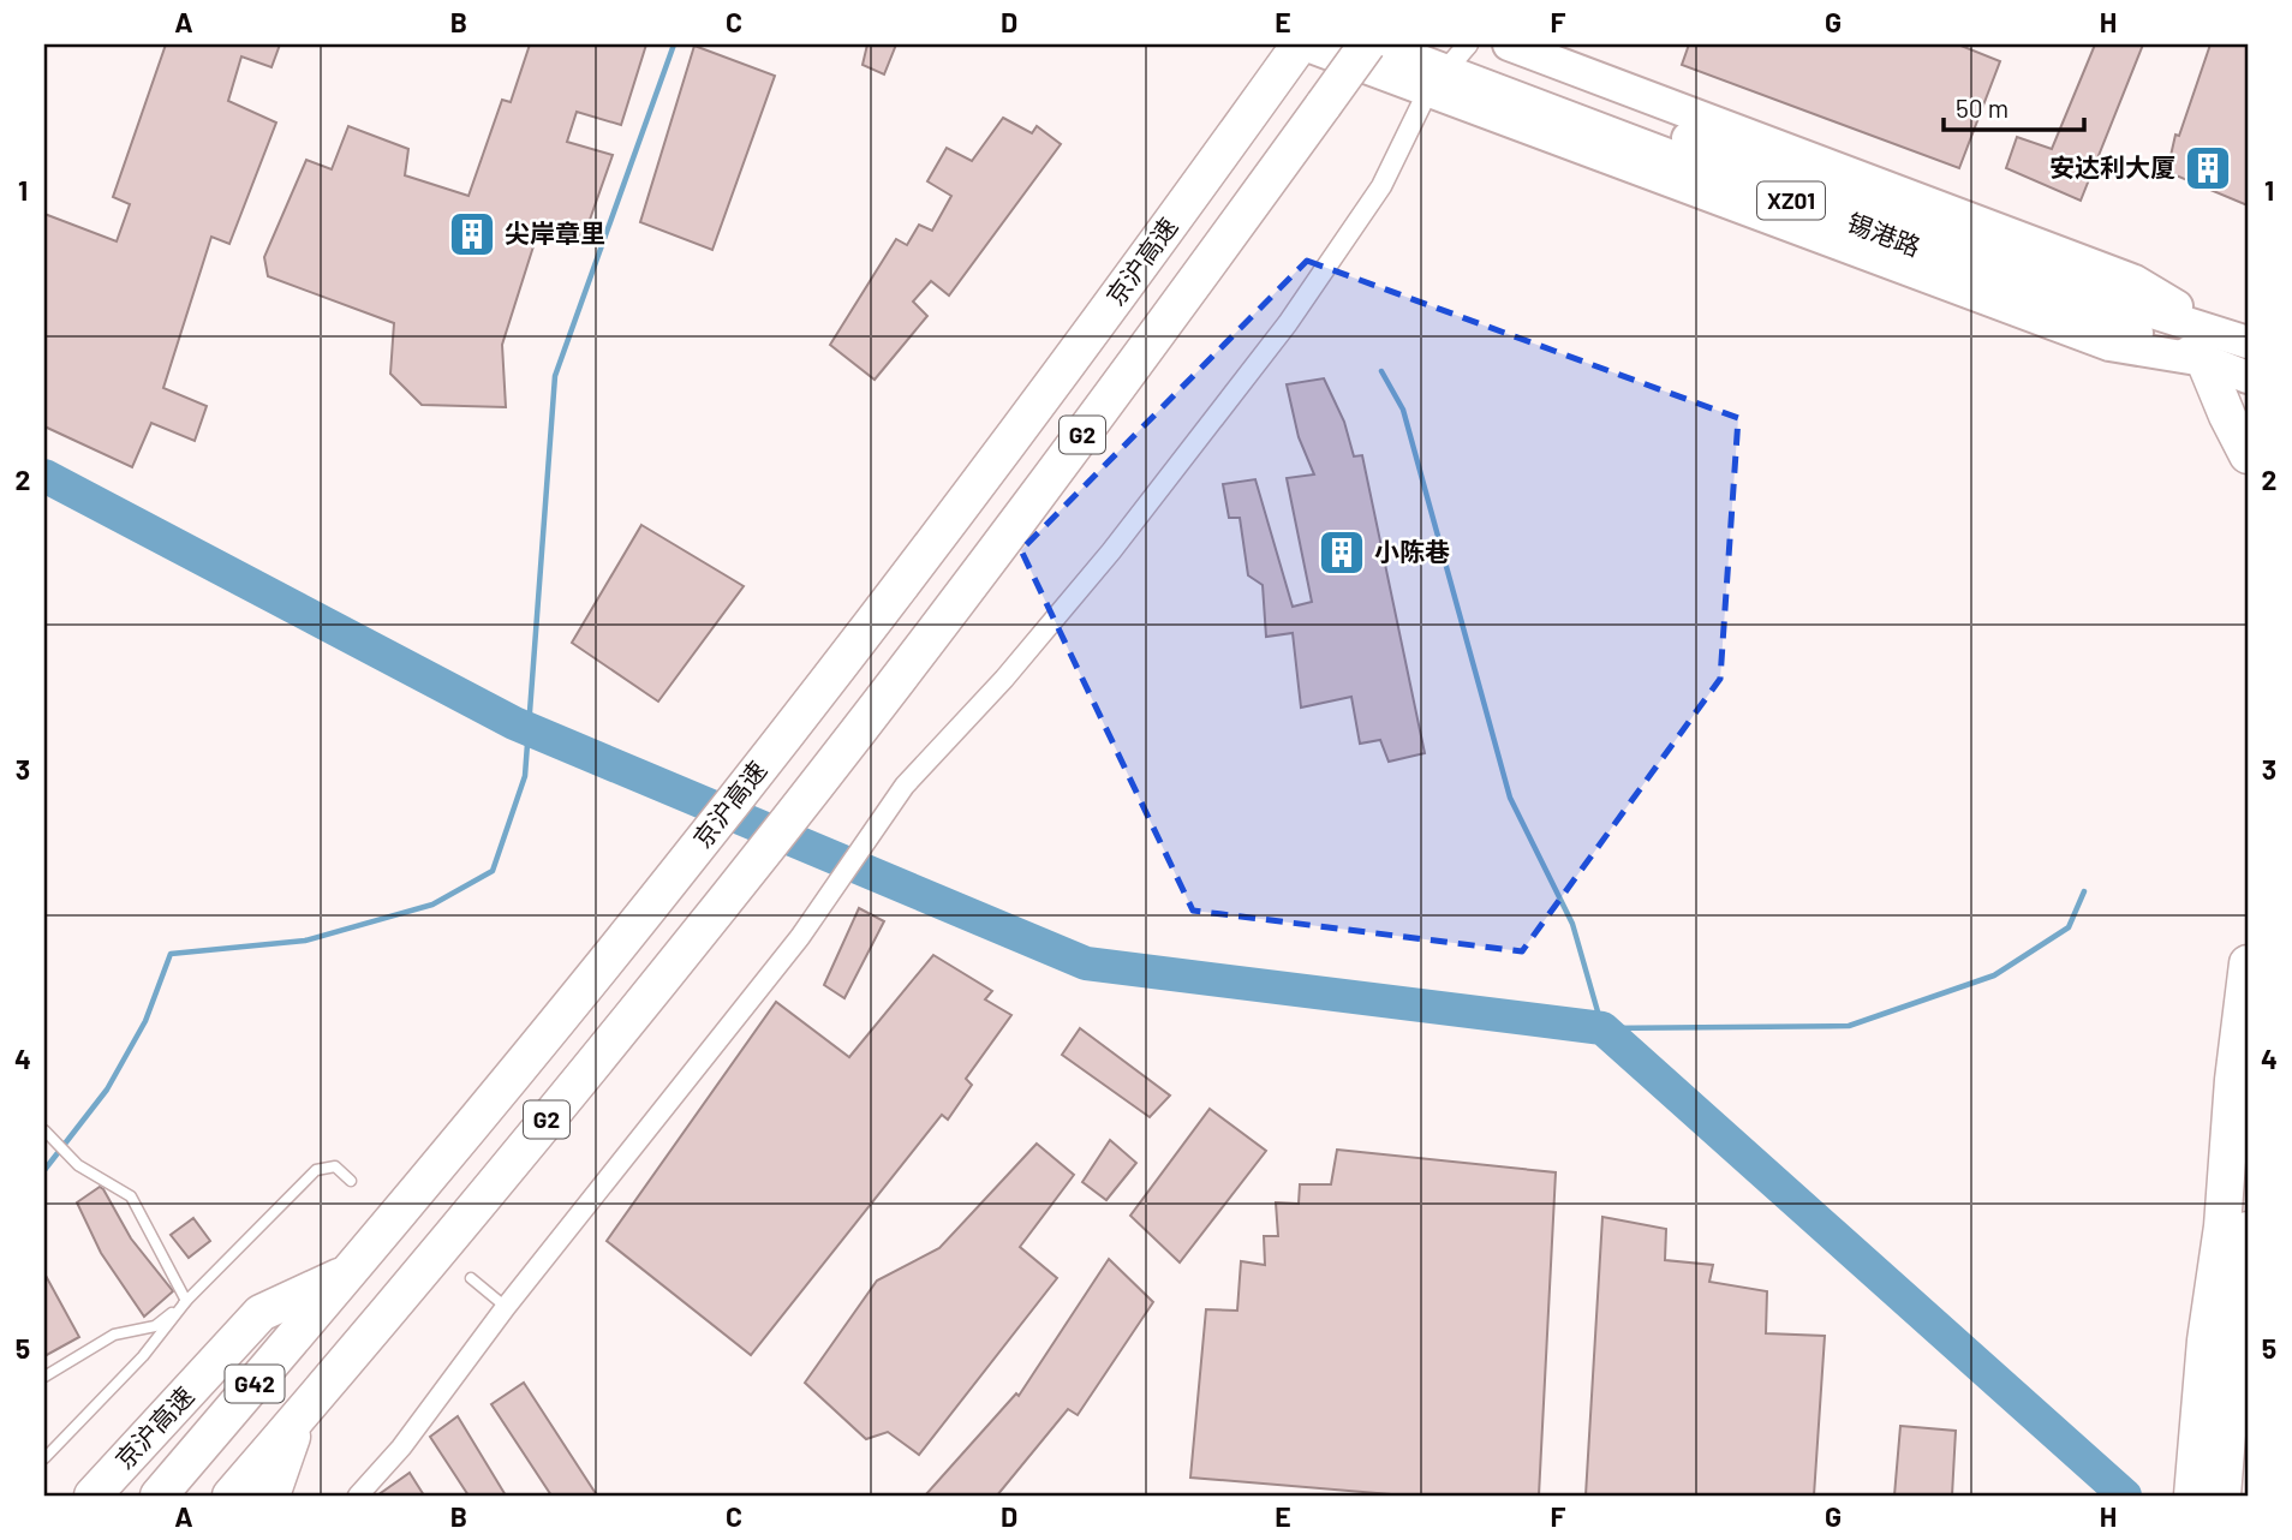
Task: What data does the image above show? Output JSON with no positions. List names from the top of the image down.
{
  "streets": {
    "highway": ["京沪高速", "G2", "G42"],
    "main road": ["XZ01", "锡港路"]
  },
  "crossings": [
    ["京沪高速", "G42"],
    ["G2", "G42"]
  ],
  "places": {
    "building": ["安达利大厦", "尖岸章里", "小陈巷"]
  },
  "scale_bar": "50 m",
  "grid": {
    "columns": [
      "A",
      "B",
      "C",
      "D",
      "E",
      "F",
      "G",
      "H"
    ],
    "rows": [
      "1",
      "2",
      "3",
      "4",
      "5"
    ]
  }
}
